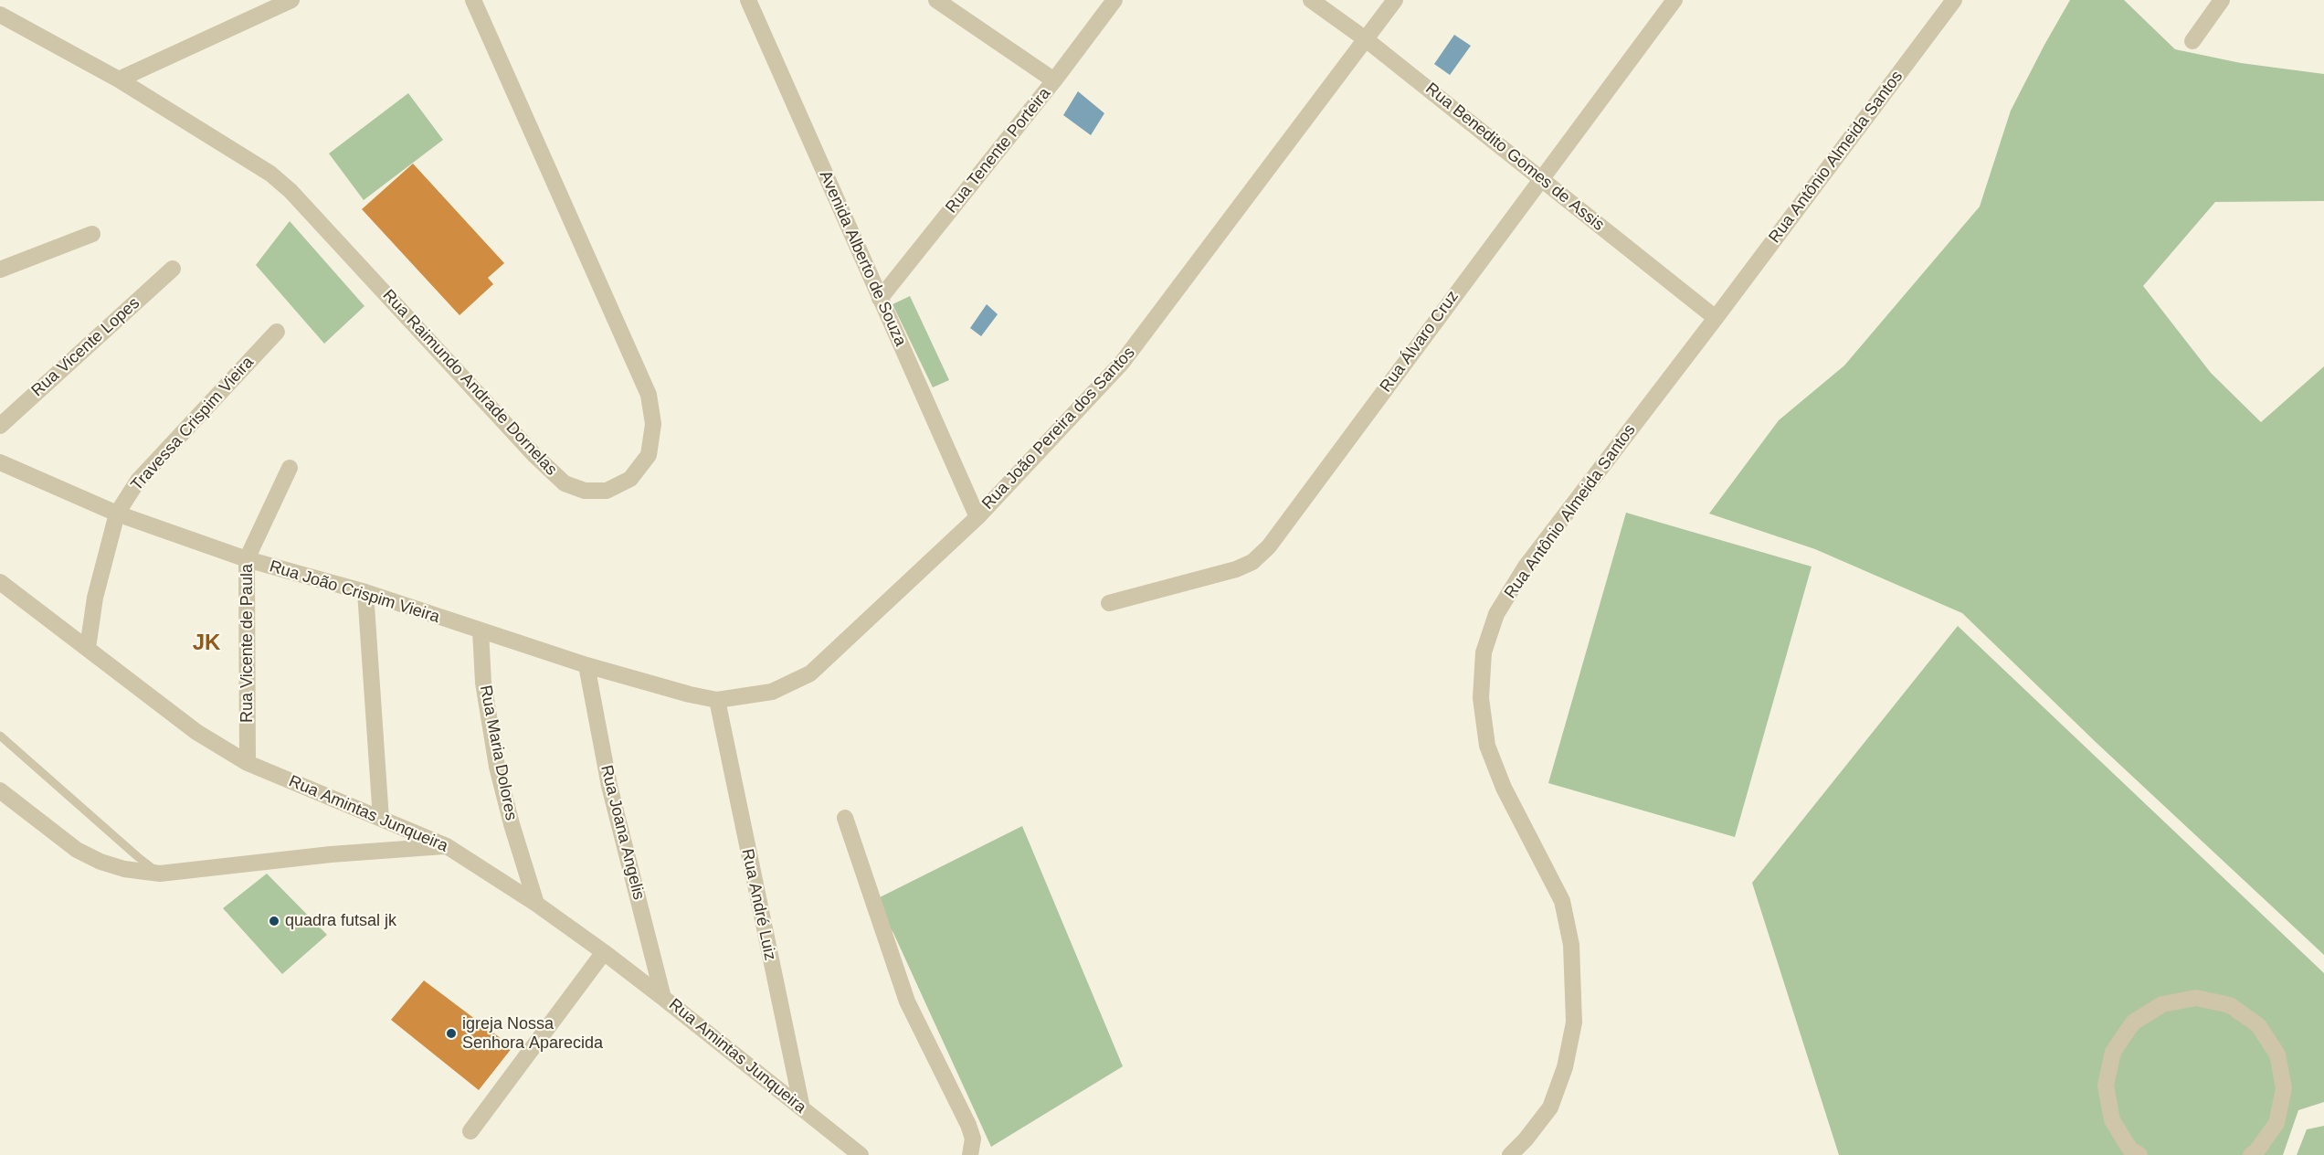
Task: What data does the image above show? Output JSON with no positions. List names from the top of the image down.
{
  "streets": {
    "street": [
      "Rua Tenente Porteira",
      "Rua Benedito Gomes de Assis",
      "Rua Antônio Almeida Santos",
      "Avenida Alberto de Souza",
      "Rua Álvaro Cruz",
      "Rua Vicente Lopes",
      "Rua Raimundo Andrade Dornelas",
      "Travessa Crispim Vieira",
      "Rua João Pereira dos Santos",
      "Rua João Crispim Vieira",
      "Rua Vicente de Paula",
      "Rua Maria Dolores",
      "Rua Amintas Junqueira",
      "Rua Joana Angelis",
      "Rua André Luiz"
    ]
  },
  "crossings": [
    ["Rua Tenente Porteira", "Avenida Alberto de Souza"],
    ["Rua Benedito Gomes de Assis", "Rua Antônio Almeida Santos"],
    ["Rua Benedito Gomes de Assis", "Rua Álvaro Cruz"],
    ["Rua Benedito Gomes de Assis", "Rua João Pereira dos Santos"],
    ["Avenida Alberto de Souza", "Rua João Pereira dos Santos"],
    ["Travessa Crispim Vieira", "Rua João Crispim Vieira"],
    ["Travessa Crispim Vieira", "Rua Amintas Junqueira"],
    ["Rua João Pereira dos Santos", "Rua João Crispim Vieira"],
    ["Rua João Pereira dos Santos", "Rua André Luiz"],
    ["Rua João Crispim Vieira", "Rua Vicente de Paula"],
    ["Rua João Crispim Vieira", "Rua Maria Dolores"],
    ["Rua João Crispim Vieira", "Rua Joana Angelis"],
    ["Rua João Crispim Vieira", "Rua André Luiz"],
    ["Rua Vicente de Paula", "Rua Amintas Junqueira"],
    ["Rua Maria Dolores", "Rua Amintas Junqueira"],
    ["Rua Amintas Junqueira", "Rua Joana Angelis"],
    ["Rua Amintas Junqueira", "Rua André Luiz"]
  ],
  "districts": ["JK"],
  "places": ["quadra futsal jk", "igreja Nossa Senhora Aparecida"]
}
